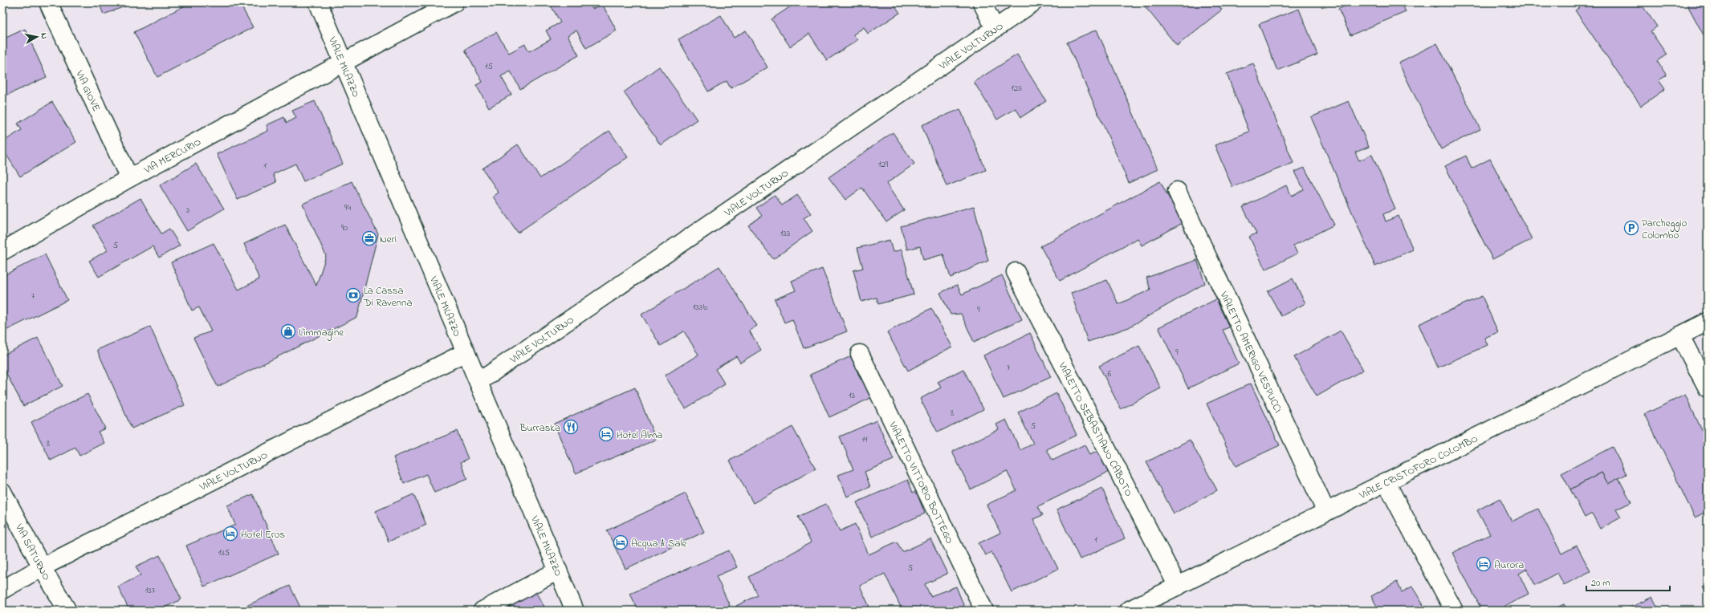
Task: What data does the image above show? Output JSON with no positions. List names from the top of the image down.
{
  "streets": {
    "street": [
      "VIALE VOLTURNO",
      "VIALE MILAZZO",
      "VIA GIOVE",
      "VIA MERCURIO",
      "VIALETTO AMERIGO VESPUCCI",
      "VIALETTO SEBASTIANO CABOTO",
      "VIALE CRISTOFORO COLOMBO",
      "VIALETTO VITTORIO BOTTEGO",
      "VIA SATURNO"
    ]
  },
  "crossings": [
    ["VIALE VOLTURNO", "VIALE MILAZZO"],
    ["VIALE VOLTURNO", "VIA SATURNO"],
    ["VIALE MILAZZO", "VIA MERCURIO"],
    ["VIA GIOVE", "VIA MERCURIO"],
    ["VIALETTO AMERIGO VESPUCCI", "VIALE CRISTOFORO COLOMBO"],
    ["VIALETTO SEBASTIANO CABOTO", "VIALE CRISTOFORO COLOMBO"]
  ],
  "places": {
    "parking": ["Parcheggio Colombo"],
    "office": ["Neri"],
    "bank": ["La Cassa Di Ravenna"],
    "shop": ["L'immagine"],
    "restaurant": ["Burraska"],
    "hotel": [
      "Hotel Alma",
      "Hotel Eros",
      "Acqua & Sale",
      "Aurora"
    ]
  },
  "house_numbers": [
    "15",
    "123",
    "129",
    "1",
    "94",
    "3",
    "90",
    "133",
    "5",
    "7",
    "133b",
    "9",
    "9",
    "7",
    "6",
    "13",
    "8",
    "5",
    "11",
    "8",
    "1",
    "135",
    "5",
    "137"
  ],
  "scale_bar": "20 m",
  "north": "right"
}
